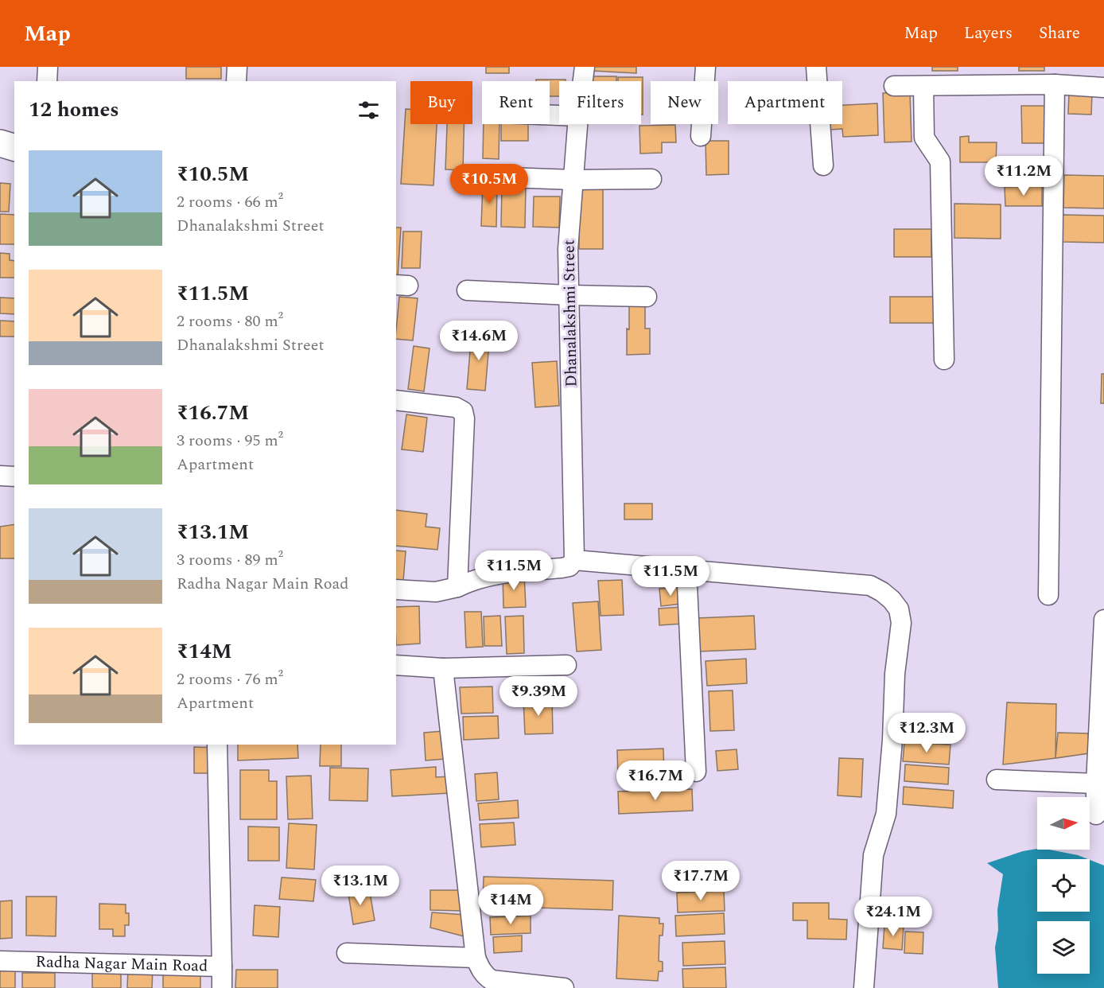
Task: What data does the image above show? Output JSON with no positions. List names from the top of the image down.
{
  "streets": {
    "street": ["Dhanalakshmi Street", "Radha Nagar Main Road"]
  },
  "north": "right",
  "page": {
    "header": "Map",
    "nav": ["Map", "Layers", "Share"],
    "chip": [
      "Buy",
      "Rent",
      "Filters",
      "New",
      "Apartment"
    ],
    "heading": "12 homes",
    "list": [
      {
        "name": "₹10.5M",
        "note": "2 rooms · 66 m² · Dhanalakshmi Street"
      },
      {
        "name": "₹11.5M",
        "note": "2 rooms · 80 m² · Dhanalakshmi Street"
      },
      {
        "name": "₹16.7M",
        "note": "3 rooms · 95 m² · Apartment"
      },
      {
        "name": "₹13.1M",
        "note": "3 rooms · 89 m² · Radha Nagar Main Road"
      },
      {
        "name": "₹14M",
        "note": "2 rooms · 76 m² · Apartment"
      }
    ],
    "price": [
      "₹11.2M",
      "₹10.5M",
      "₹14.6M",
      "₹11.5M",
      "₹11.5M",
      "₹9.39M",
      "₹12.3M",
      "₹16.7M",
      "₹17.7M",
      "₹13.1M",
      "₹14M",
      "₹24.1M"
    ]
  }
}
